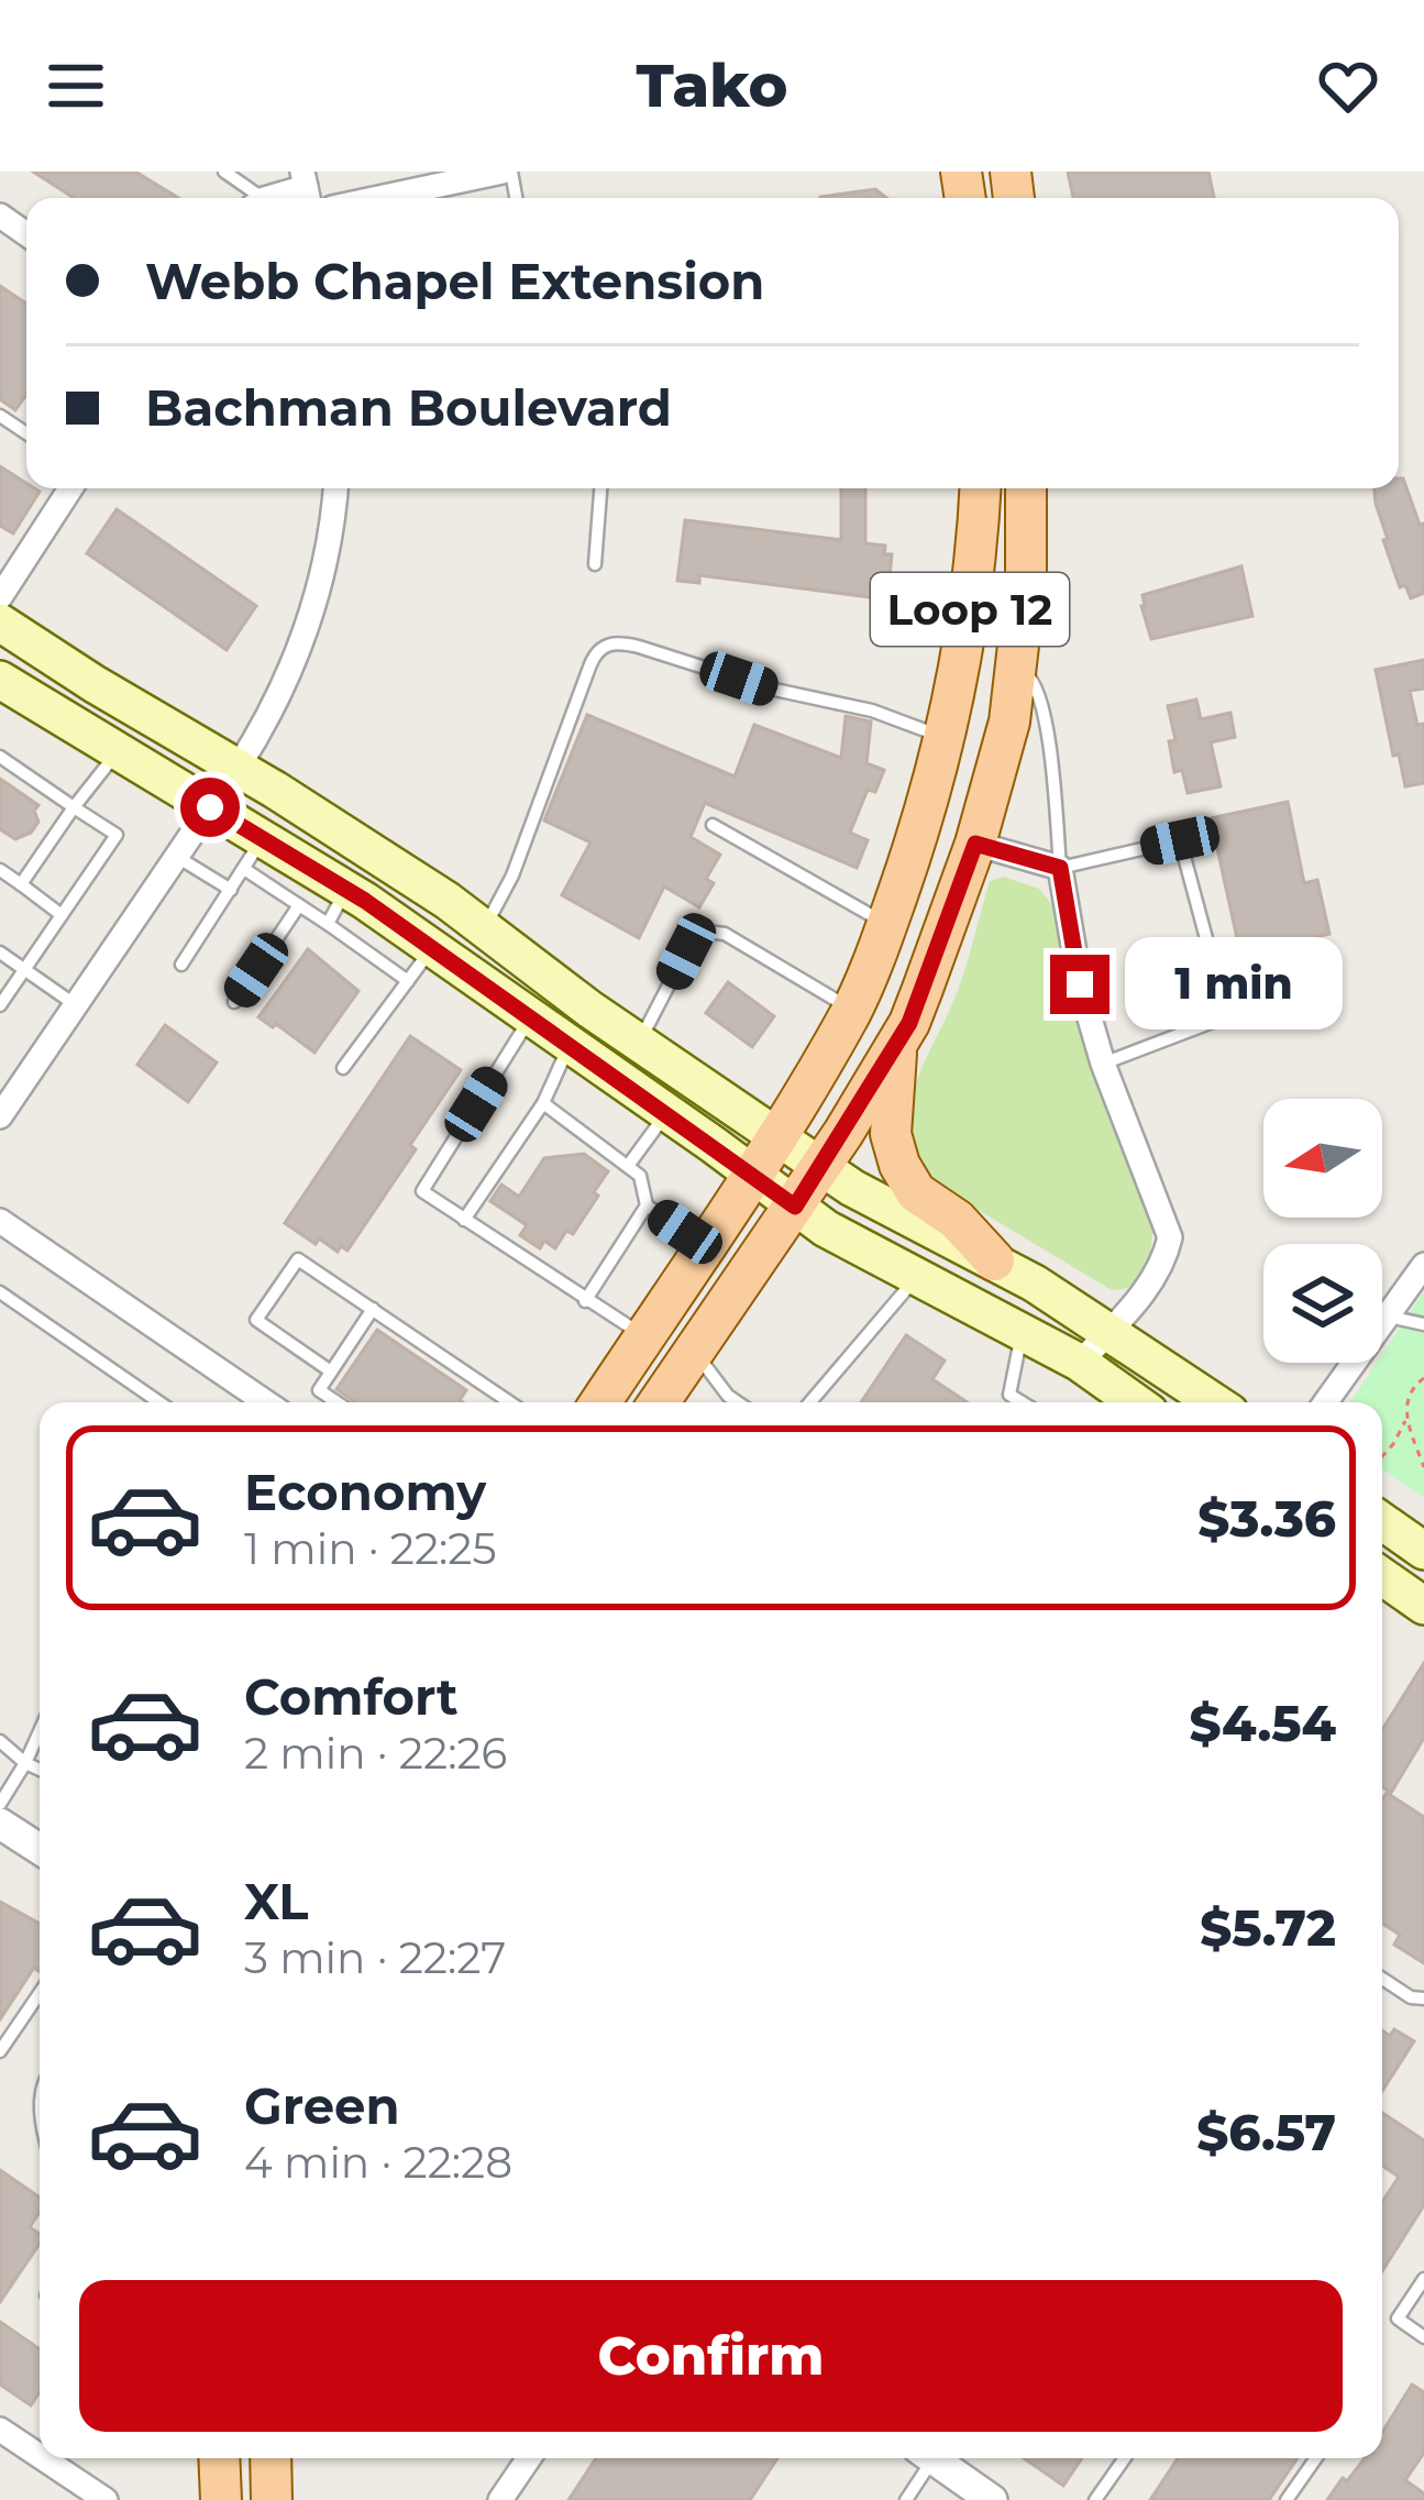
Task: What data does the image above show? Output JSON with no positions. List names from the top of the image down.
{
  "streets": {
    "main road": ["Loop 12"]
  },
  "north": "left",
  "page": {
    "header": "Tako",
    "banner": ["Webb Chapel Extension", "Bachman Boulevard"],
    "bubble": "1 min",
    "list": [
      {
        "name": "Economy",
        "note": "1 min · 22:25",
        "value": "$3.36"
      },
      {
        "name": "Comfort",
        "note": "2 min · 22:26",
        "value": "$4.54"
      },
      {
        "name": "XL",
        "note": "3 min · 22:27",
        "value": "$5.72"
      },
      {
        "name": "Green",
        "note": "4 min · 22:28",
        "value": "$6.57"
      }
    ],
    "buttons": "Confirm"
  }
}
